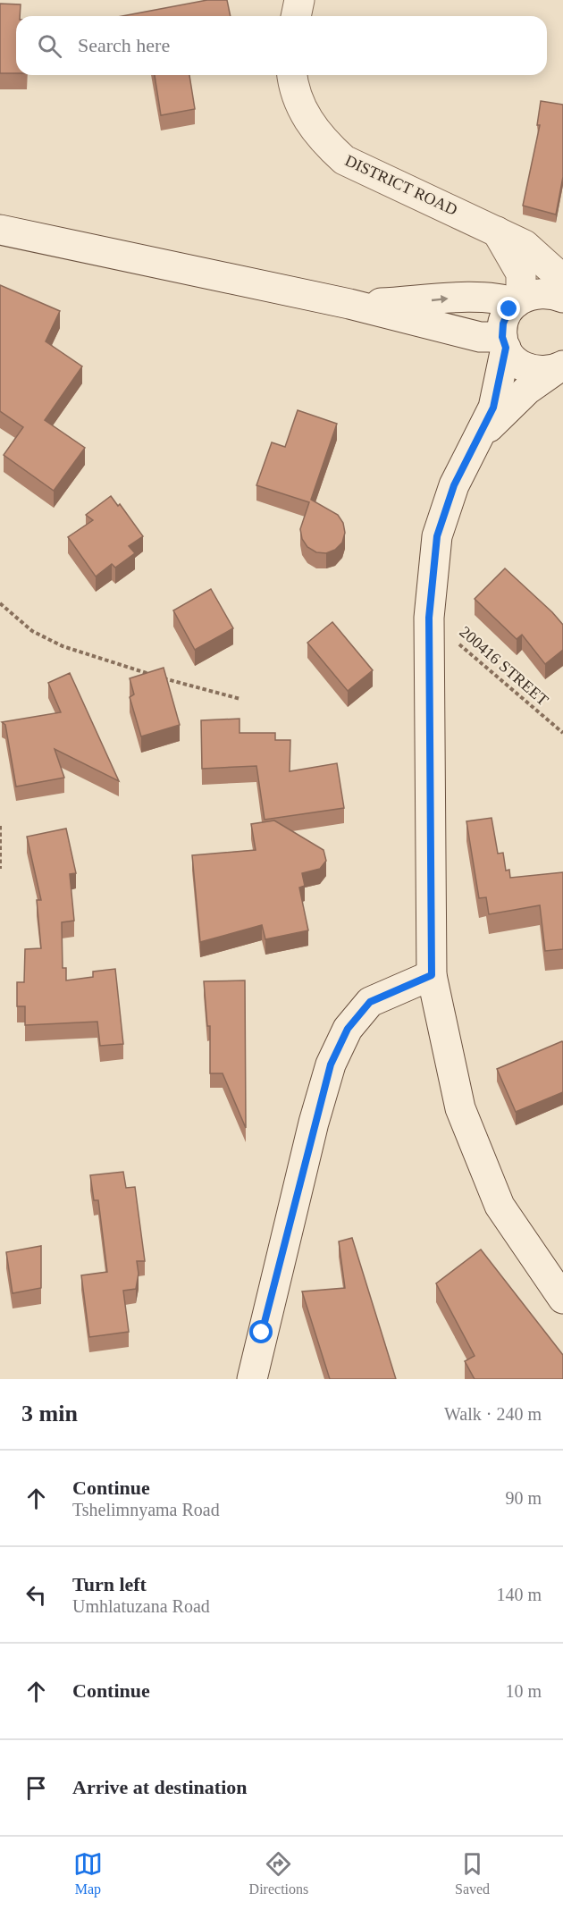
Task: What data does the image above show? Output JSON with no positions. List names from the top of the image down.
{
  "streets": {
    "street": ["DISTRICT ROAD"],
    "path": ["200416 STREET"]
  },
  "page": {
    "search": "Search here",
    "heading": ["3 min", "Walk · 240 m"],
    "list": [
      ["Continue", "Tshelimnyama Road", "90 m"],
      ["Turn left", "Umhlatuzana Road", "140 m"],
      ["Continue", "10 m"],
      "Arrive at destination"
    ],
    "nav": ["Map", "Directions", "Saved"]
  }
}
